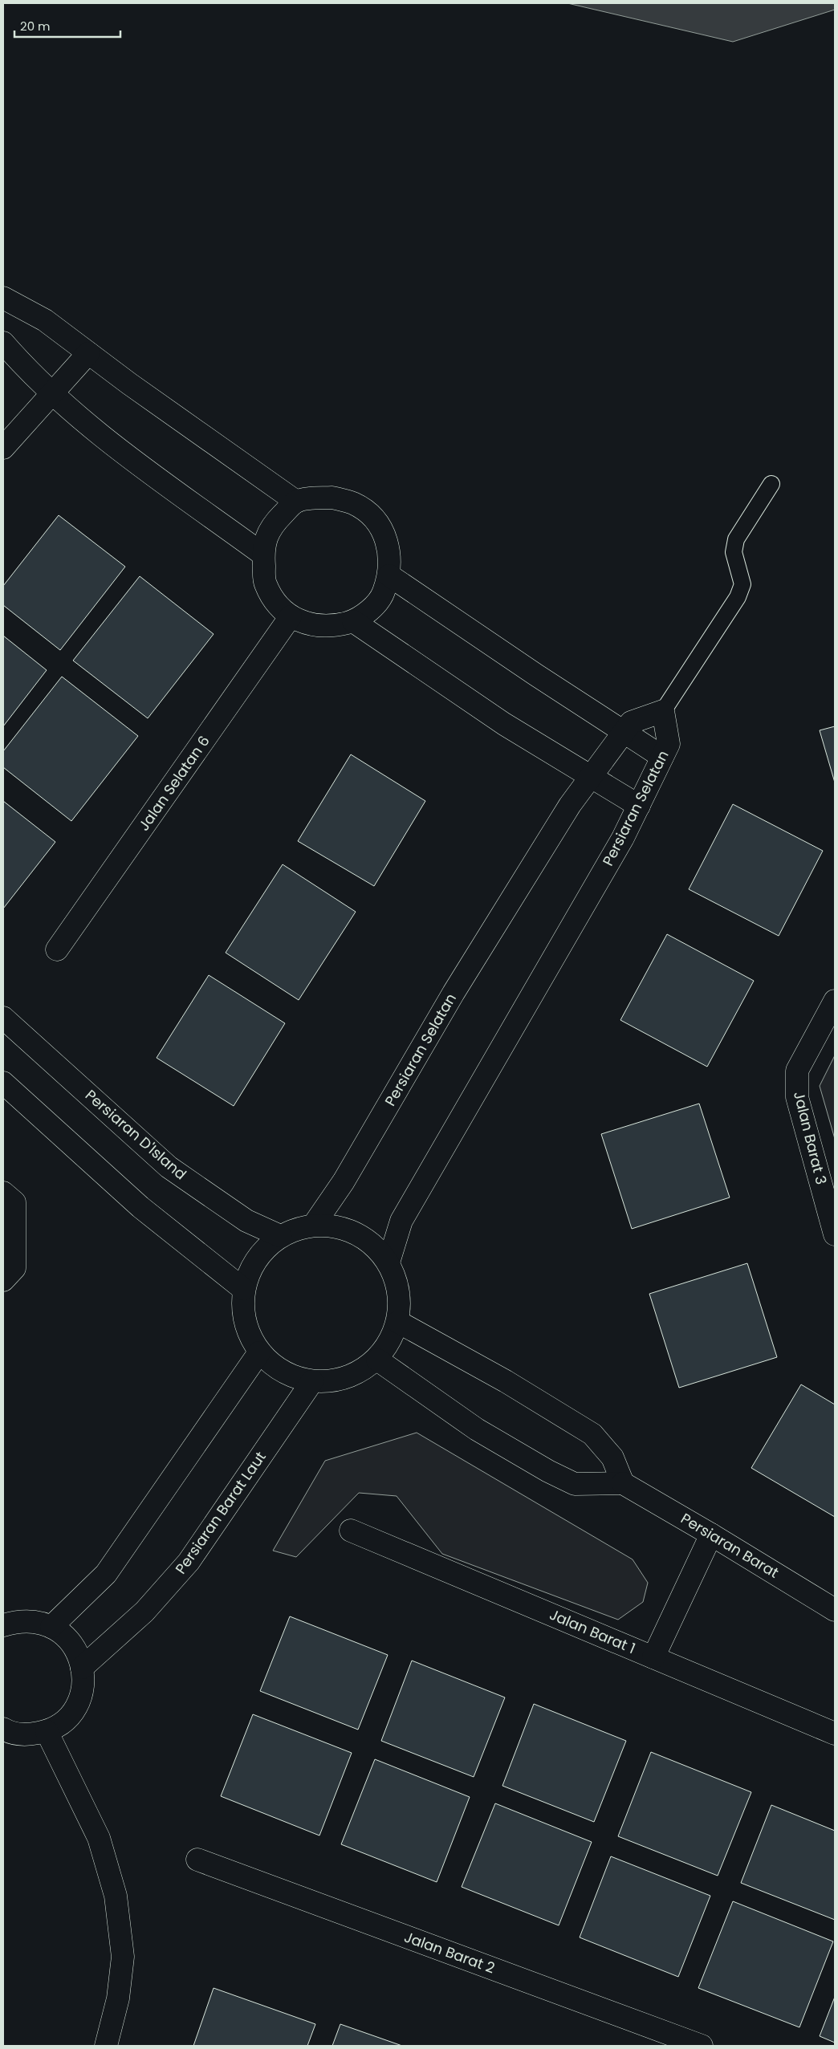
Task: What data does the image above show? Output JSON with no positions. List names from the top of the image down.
{
  "streets": {
    "street": [
      "Jalan Selatan 6",
      "Persiaran Selatan",
      "Persiaran D'Island",
      "Jalan Barat 3",
      "Persiaran Barat Laut",
      "Persiaran Barat",
      "Jalan Barat 1",
      "Jalan Barat 2"
    ]
  },
  "scale_bar": "20 m"
}
